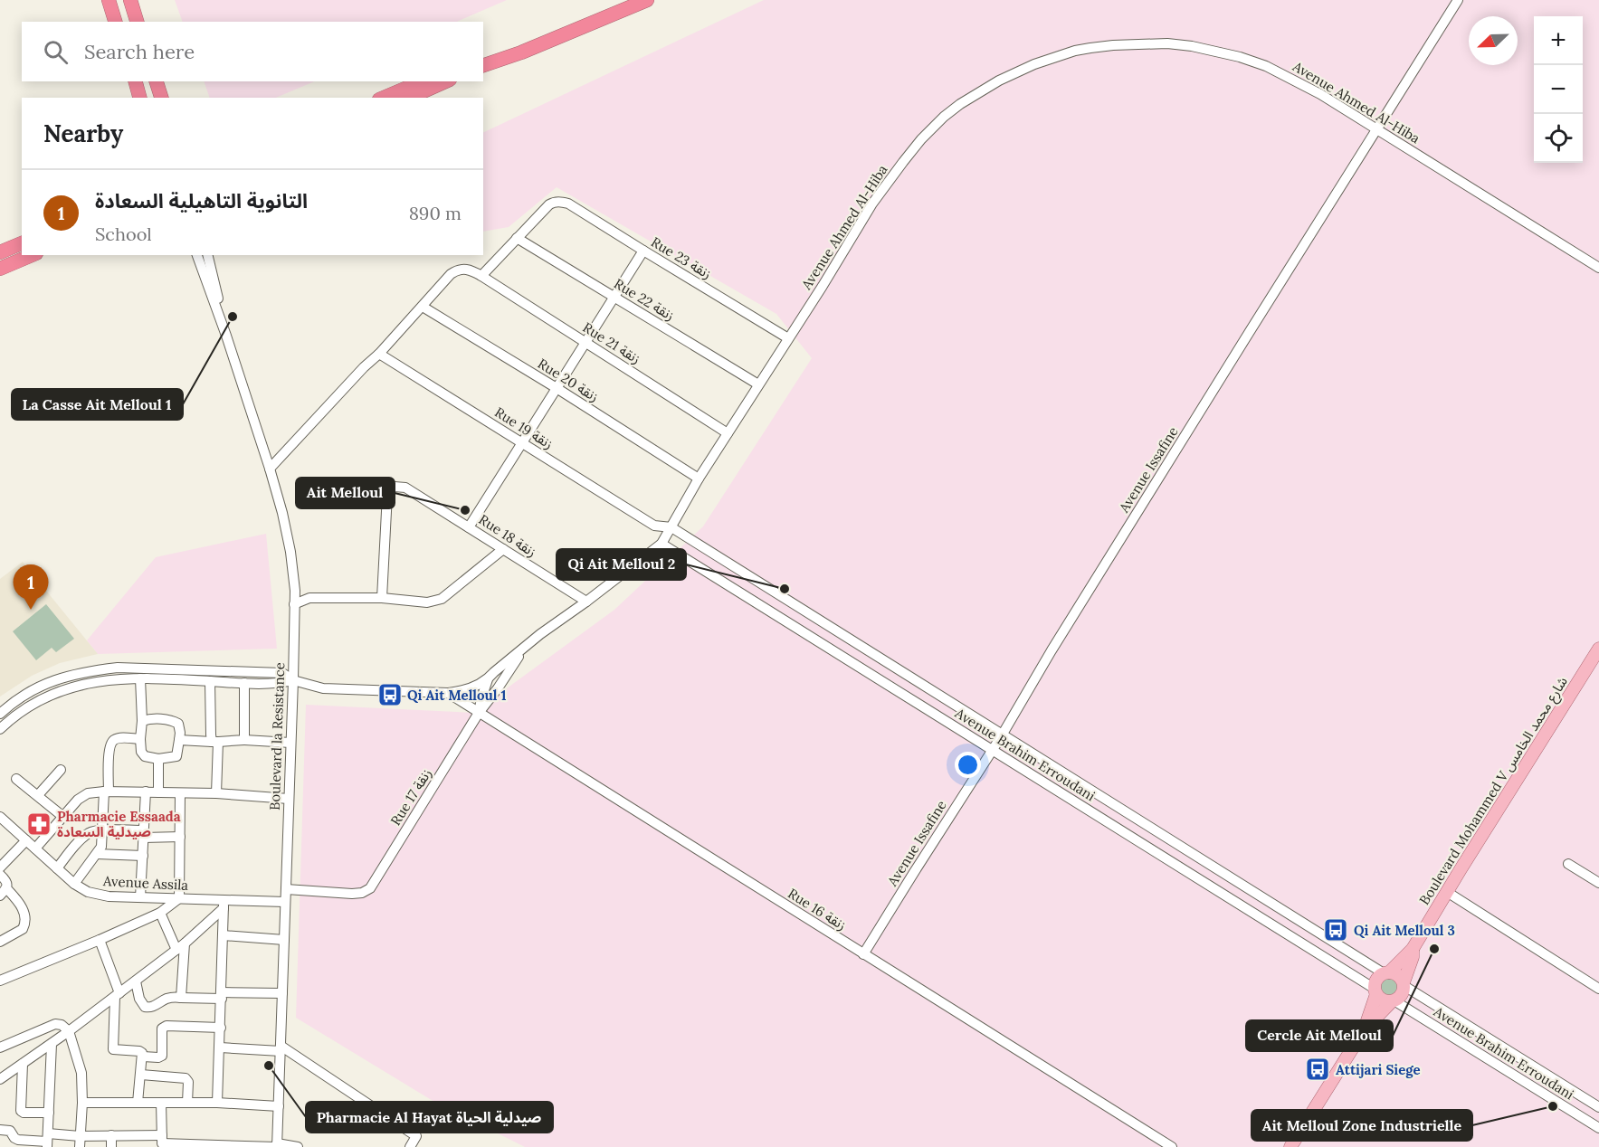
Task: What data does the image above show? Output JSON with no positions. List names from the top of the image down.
{
  "streets": {
    "main road": ["Boulevard Mohammed V شارع محمد الخامس"],
    "street": [
      "Avenue Ahmed Al-Hiba",
      "Rue 23 زنقة",
      "Rue 22 زنقة",
      "Rue 21 زنقة",
      "Rue 20 زنقة",
      "Rue 19 زنقة",
      "Avenue Issafine",
      "Rue 18 زنقة",
      "Boulevard la Resistance",
      "Avenue Brahim Erroudani",
      "Rue 17 زنقة",
      "Avenue Assila",
      "Rue 16 زنقة"
    ]
  },
  "crossings": [
    ["Avenue Ahmed Al-Hiba", "Rue 23 زنقة"],
    ["Avenue Ahmed Al-Hiba", "Rue 22 زنقة"],
    ["Avenue Ahmed Al-Hiba", "Rue 21 زنقة"],
    ["Avenue Ahmed Al-Hiba", "Rue 20 زنقة"],
    ["Avenue Ahmed Al-Hiba", "Rue 19 زنقة"],
    ["Avenue Ahmed Al-Hiba", "Avenue Issafine"],
    ["Avenue Ahmed Al-Hiba", "Rue 18 زنقة"],
    ["Avenue Ahmed Al-Hiba", "Boulevard la Resistance"],
    ["Avenue Ahmed Al-Hiba", "Avenue Brahim Erroudani"],
    ["Avenue Ahmed Al-Hiba", "Rue 17 زنقة"],
    ["Avenue Ahmed Al-Hiba", "Rue 16 زنقة"],
    ["Rue 23 زنقة", "Rue 22 زنقة"],
    ["Rue 19 زنقة", "Avenue Brahim Erroudani"],
    ["Avenue Issafine", "Avenue Brahim Erroudani"],
    ["Avenue Issafine", "Rue 16 زنقة"],
    ["Boulevard la Resistance", "Rue 17 زنقة"],
    ["Boulevard la Resistance", "Avenue Assila"],
    ["Avenue Brahim Erroudani", "Boulevard Mohammed V شارع محمد الخامس"],
    ["Rue 17 زنقة", "Rue 16 زنقة"]
  ],
  "places": {
    "other": [
      "La Casse Ait Melloul 1",
      "Ait Melloul",
      "Qi Ait Melloul 2",
      "Cercle Ait Melloul",
      "Pharmacie Al Hayat صيدلية الحياة",
      "Ait Melloul Zone Industrielle"
    ],
    "bus stop": ["Qi Ait Melloul 1", "Qi Ait Melloul 3", "Attijari Siege"],
    "pharmacy": ["Pharmacie Essaada صيدلية السعادة"]
  },
  "north": "bottom left",
  "page": {
    "map_buttons": ["+", "−"],
    "search": "Search here",
    "heading": "Nearby",
    "list": [
      {
        "mark": "1",
        "name": "التانوية التاهيلية السعادة",
        "note": "School",
        "value": "890 m"
      }
    ],
    "pins": "1"
  }
}
